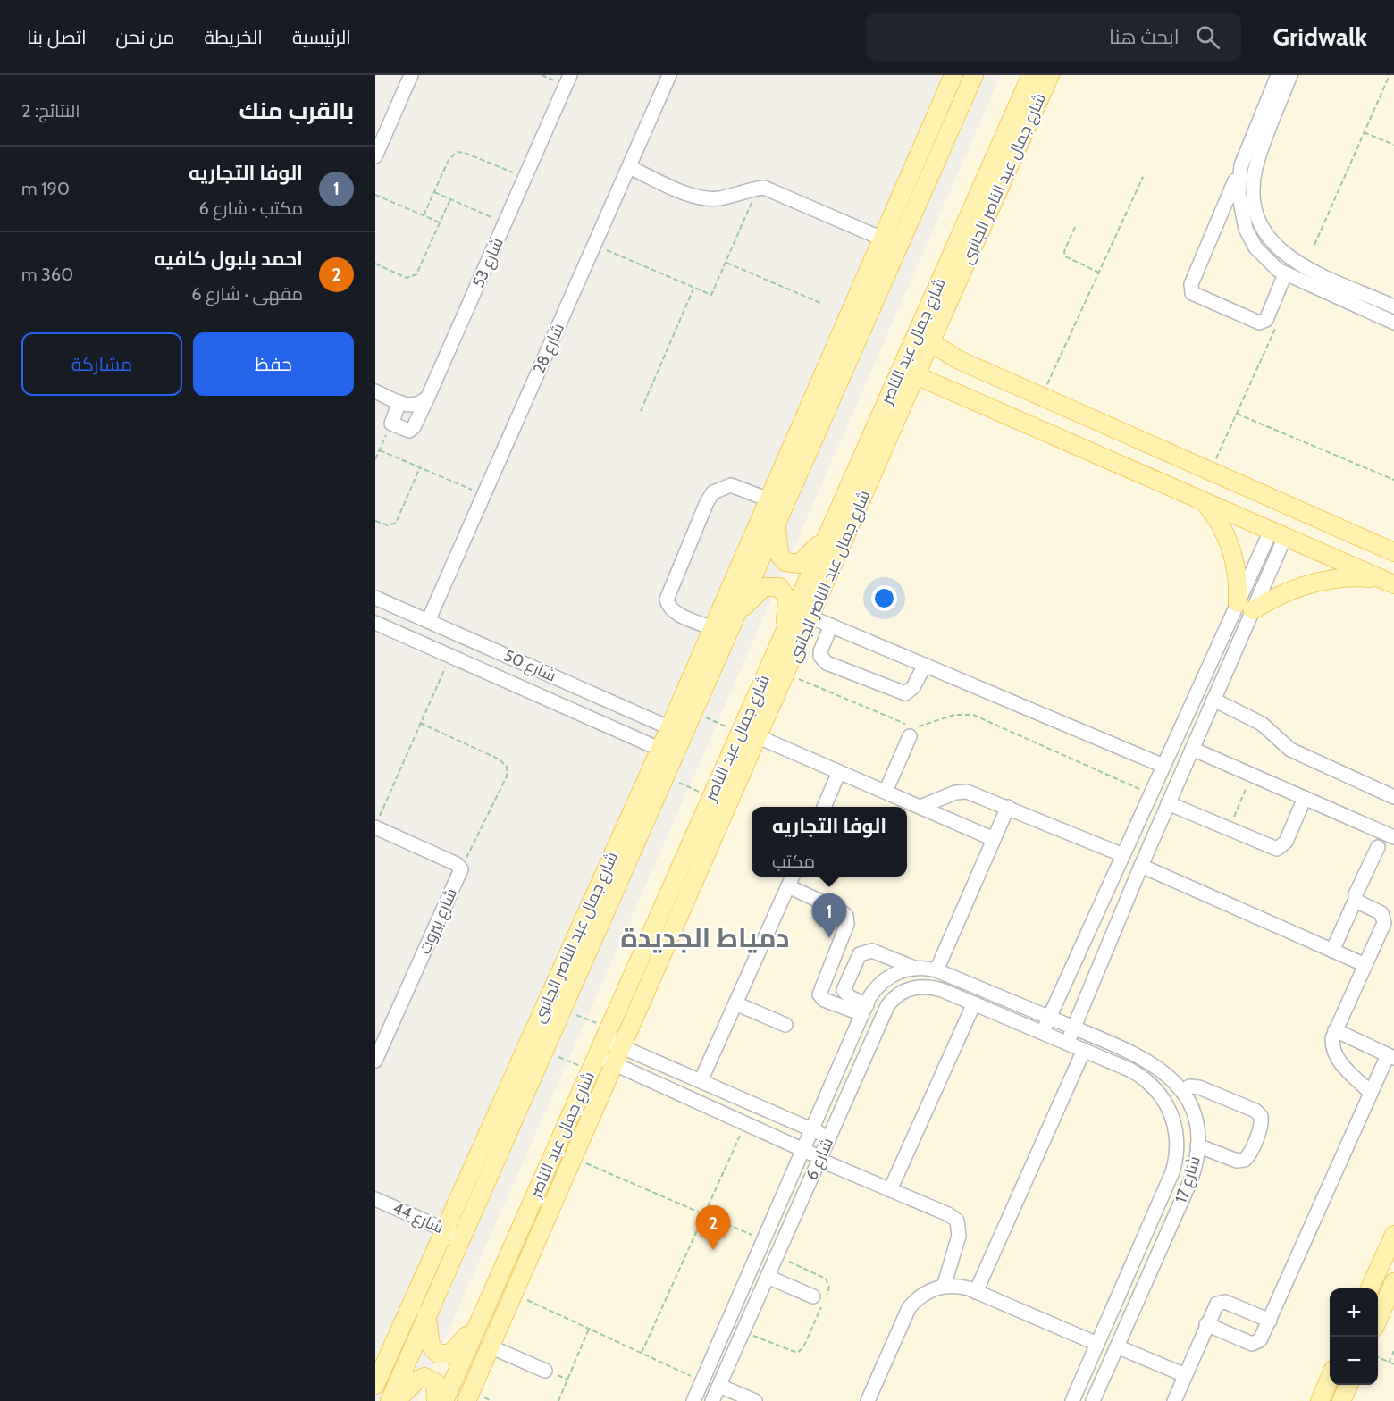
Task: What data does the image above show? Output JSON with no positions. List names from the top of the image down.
{
  "streets": {
    "main road": ["شارع جمال عبد الناصر الجانبى", "شارع جمال عبد الناصر"],
    "street": [
      "شارع 53",
      "شارع 28",
      "شارع 50",
      "شارع بيروت",
      "شارع 6",
      "شارع 17",
      "شارع 44"
    ]
  },
  "crossings": [
    ["شارع جمال عبد الناصر الجانبى", "شارع جمال عبد الناصر"],
    ["شارع جمال عبد الناصر الجانبى", "شارع 50"],
    ["شارع جمال عبد الناصر الجانبى", "شارع 44"],
    ["شارع 28", "شارع 50"],
    ["شارع 6", "شارع 17"]
  ],
  "districts": ["دمياط الجديدة"],
  "page": {
    "header": "Gridwalk",
    "search": "ابحث هنا",
    "nav": [
      "الرئيسية",
      "الخريطة",
      "من نحن",
      "اتصل بنا"
    ],
    "heading": ["بالقرب منك", "النتائج: 2"],
    "list": [
      {
        "mark": "1",
        "name": "الوفا التجاريه",
        "note": "مكتب · شارع 6",
        "value": "190 m"
      },
      {
        "mark": "2",
        "name": "احمد بلبول كافيه",
        "note": "مقهى · شارع 6",
        "value": "360 m"
      }
    ],
    "buttons": ["حفظ", "مشاركة"],
    "popup": ["الوفا التجاريه", "مكتب"],
    "pins": ["1", "2"],
    "map_buttons": ["+", "−"]
  }
}
